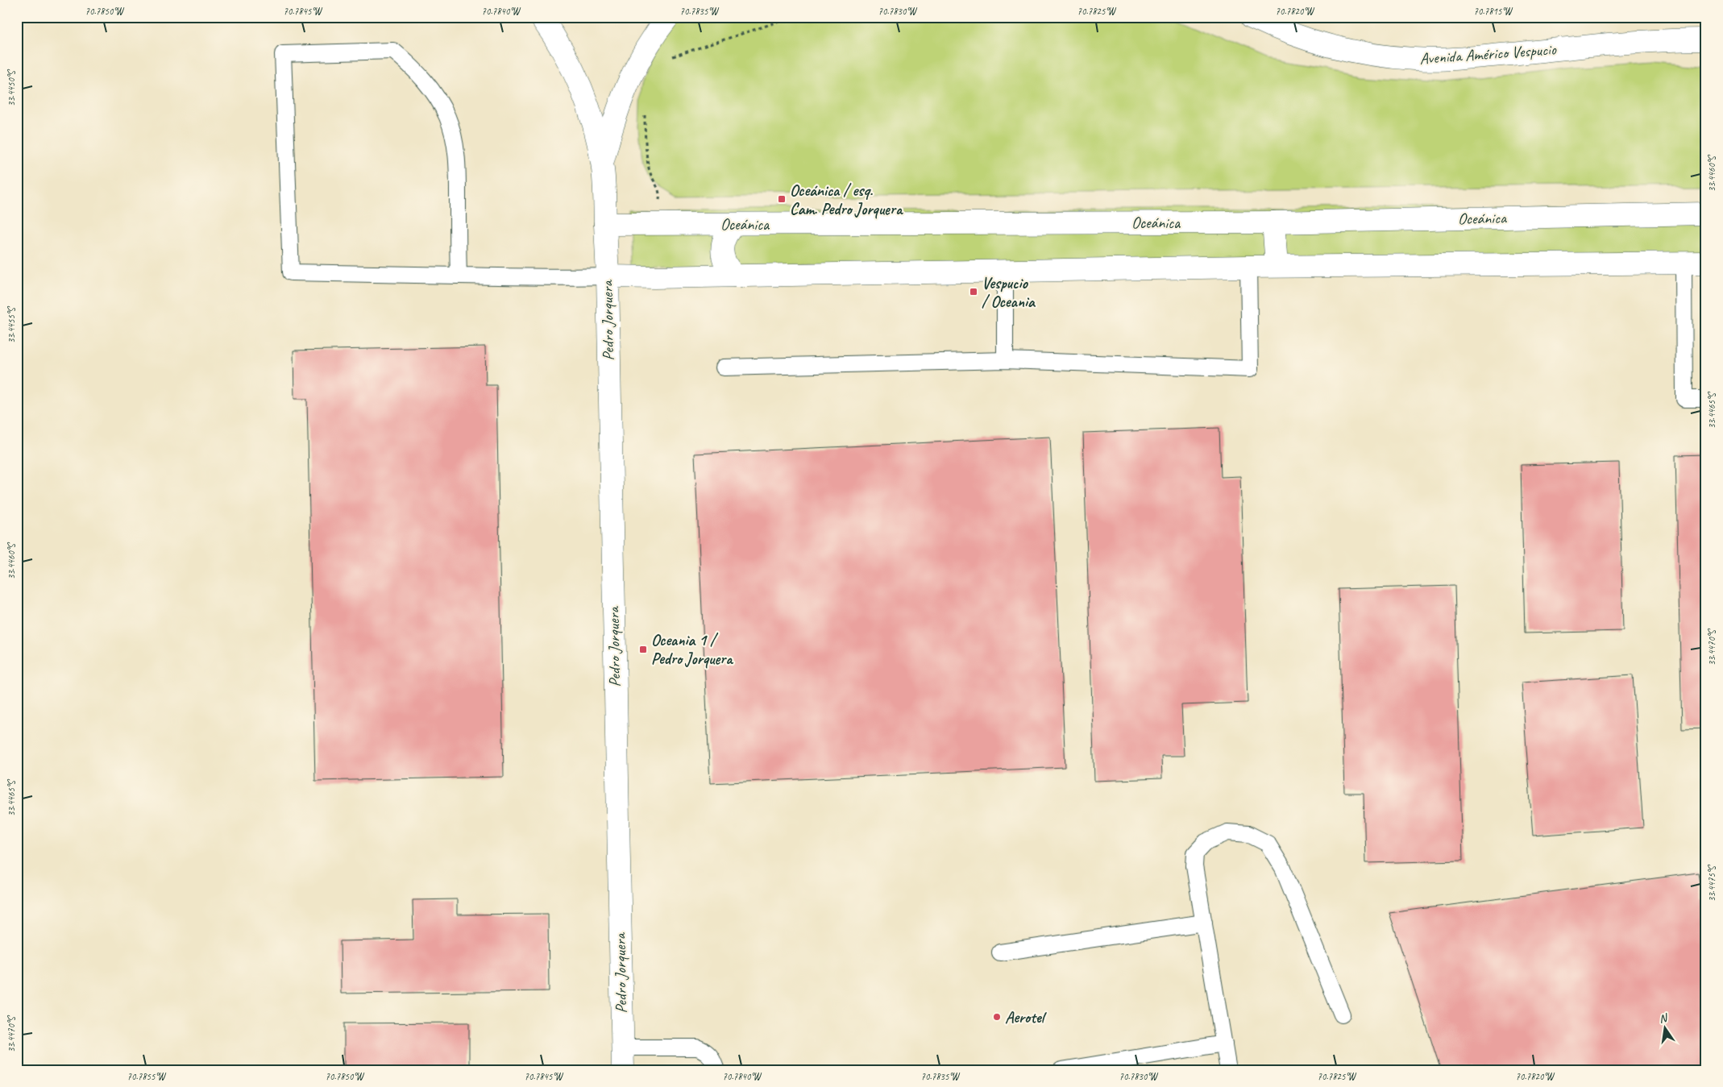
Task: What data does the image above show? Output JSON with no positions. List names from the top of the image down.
{
  "streets": {
    "main road": ["Avenida Américo Vespucio", "Oceánica", "Pedro Jorquera"]
  },
  "crossings": [
    ["Oceánica", "Pedro Jorquera"]
  ],
  "places": {
    "transit": ["Oceánica / esq. Cam. Pedro Jorquera", "Vespucio / Oceania", "Oceania 1 / Pedro Jorquera"],
    "other": ["Aerotel"]
  },
  "north": "top",
  "coordinates": [
    "70.7850°W",
    "70.7845°W",
    "70.7840°W",
    "70.7835°W",
    "70.7830°W",
    "70.7825°W",
    "70.7820°W",
    "70.7815°W",
    "33.4450°S",
    "33.4460°S",
    "33.4455°S",
    "33.4465°S",
    "33.4470°S",
    "33.4475°S",
    "70.7855°W"
  ]
}
